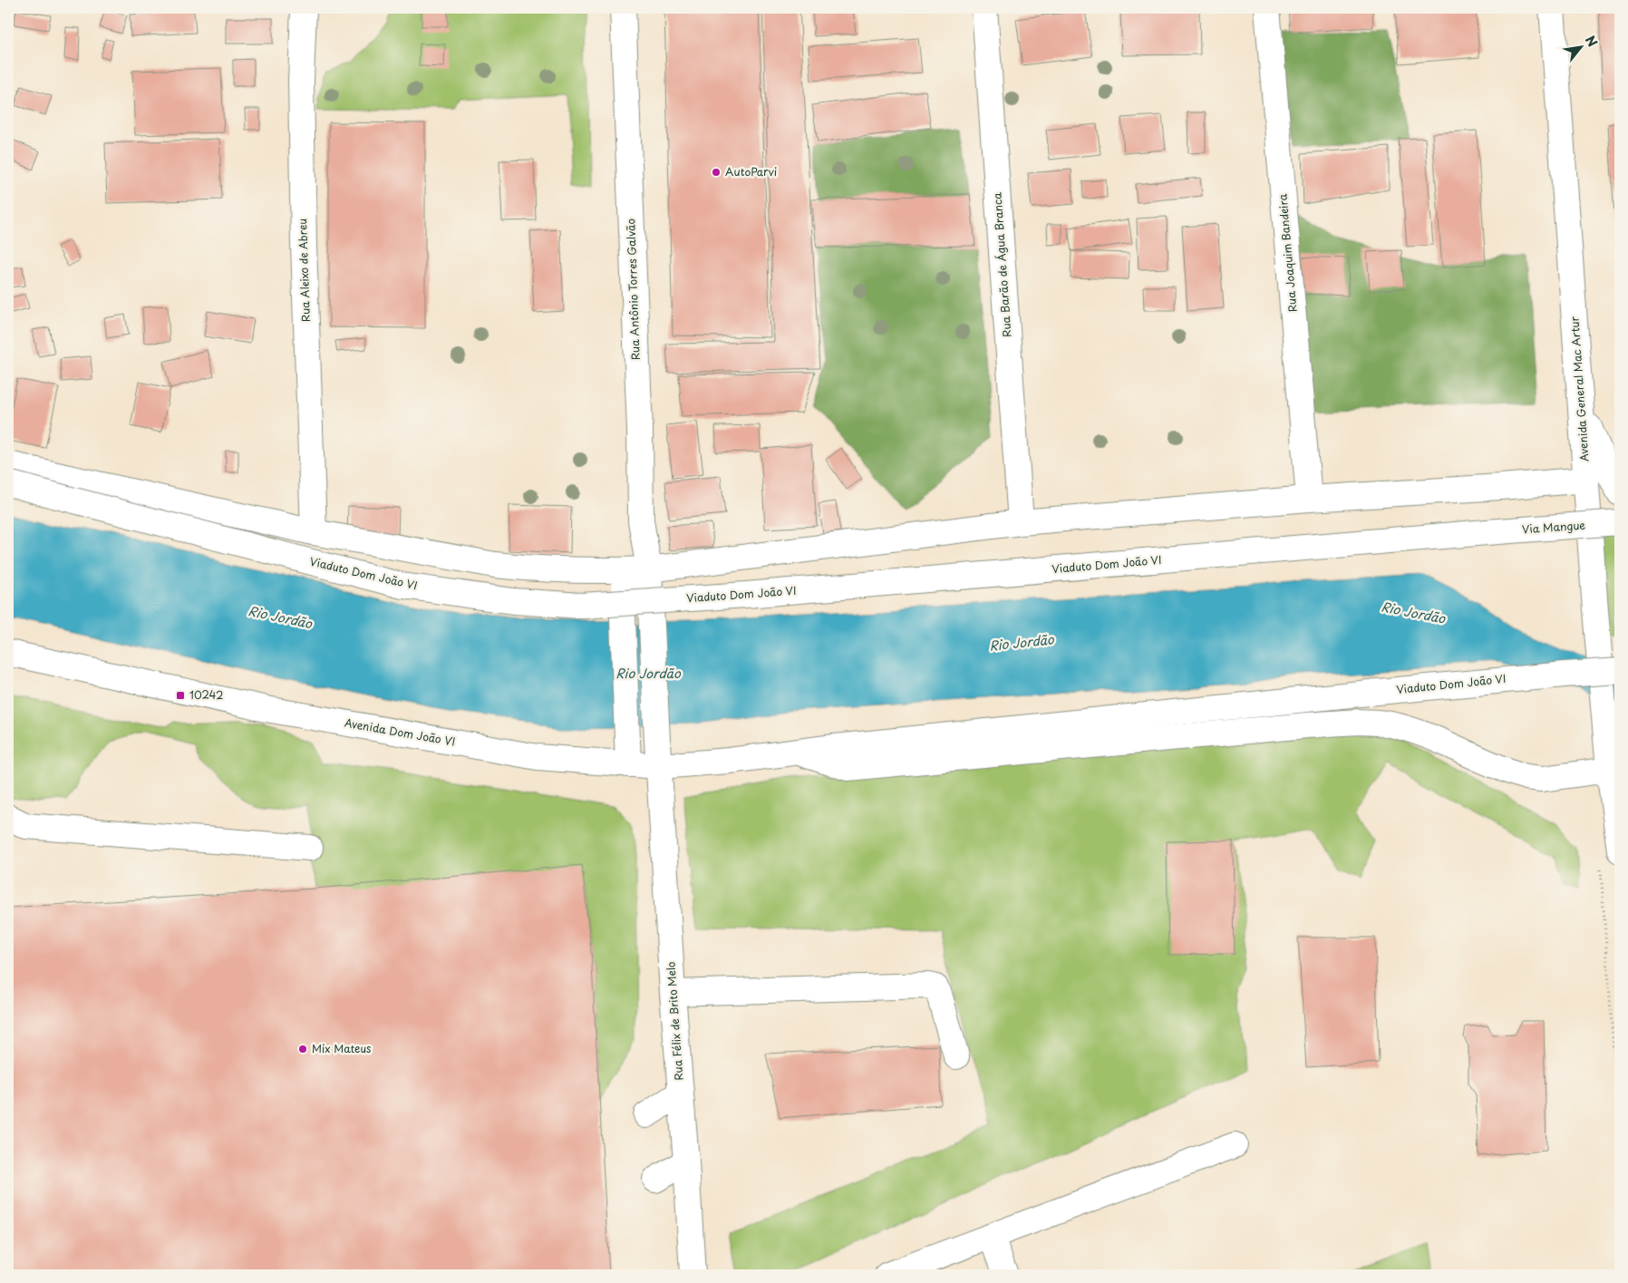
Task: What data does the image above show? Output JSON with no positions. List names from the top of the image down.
{
  "streets": {
    "main road": [
      "Rua Joaquim Bandeira",
      "Rua Barão de Água Branca",
      "Rua Aleixo de Abreu",
      "Rua Antônio Torres Galvão",
      "Avenida General Mac Artur",
      "Via Mangue",
      "Viaduto Dom João VI",
      "Avenida Dom João VI",
      "Rua Félix de Brito Melo"
    ]
  },
  "crossings": [
    ["Rua Antônio Torres Galvão", "Rua Félix de Brito Melo"],
    ["Via Mangue", "Viaduto Dom João VI"],
    ["Viaduto Dom João VI", "Avenida Dom João VI"],
    ["Avenida Dom João VI", "Rua Félix de Brito Melo"]
  ],
  "water": ["Rio Jordão"],
  "places": {
    "other": ["AutoParvi", "Mix Mateus"],
    "transit": ["10242"]
  },
  "north": "top right"
}
